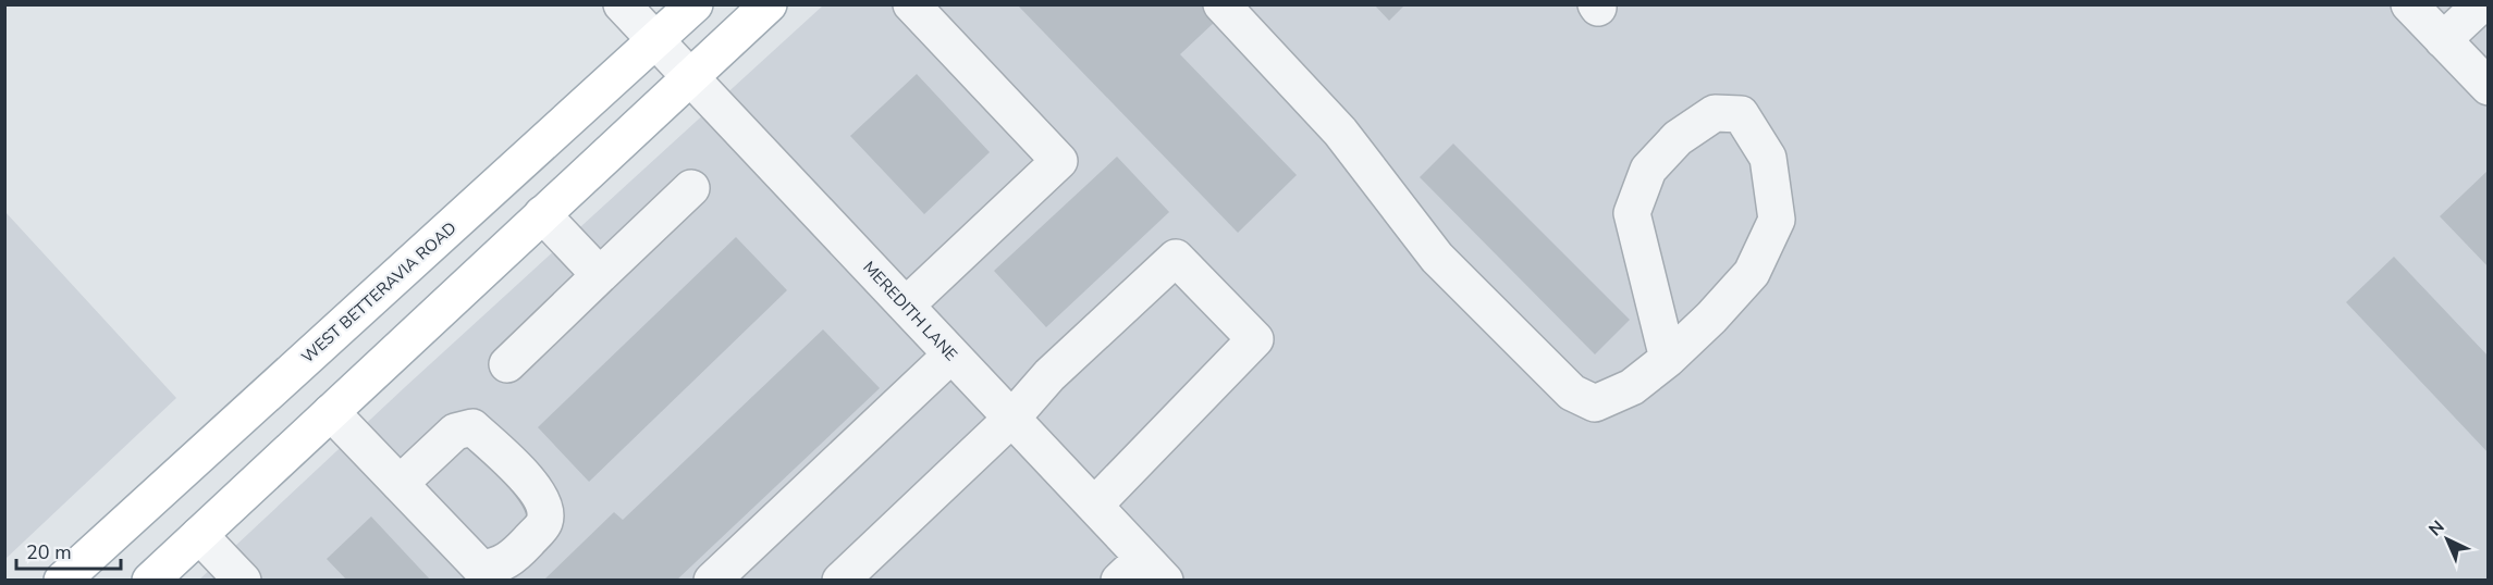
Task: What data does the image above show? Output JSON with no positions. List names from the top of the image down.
{
  "streets": {
    "main road": ["WEST BETTERAVIA ROAD"],
    "street": ["MEREDITH LANE"]
  },
  "crossings": [
    ["WEST BETTERAVIA ROAD", "MEREDITH LANE"]
  ],
  "scale_bar": "20 m",
  "north": "top left"
}
